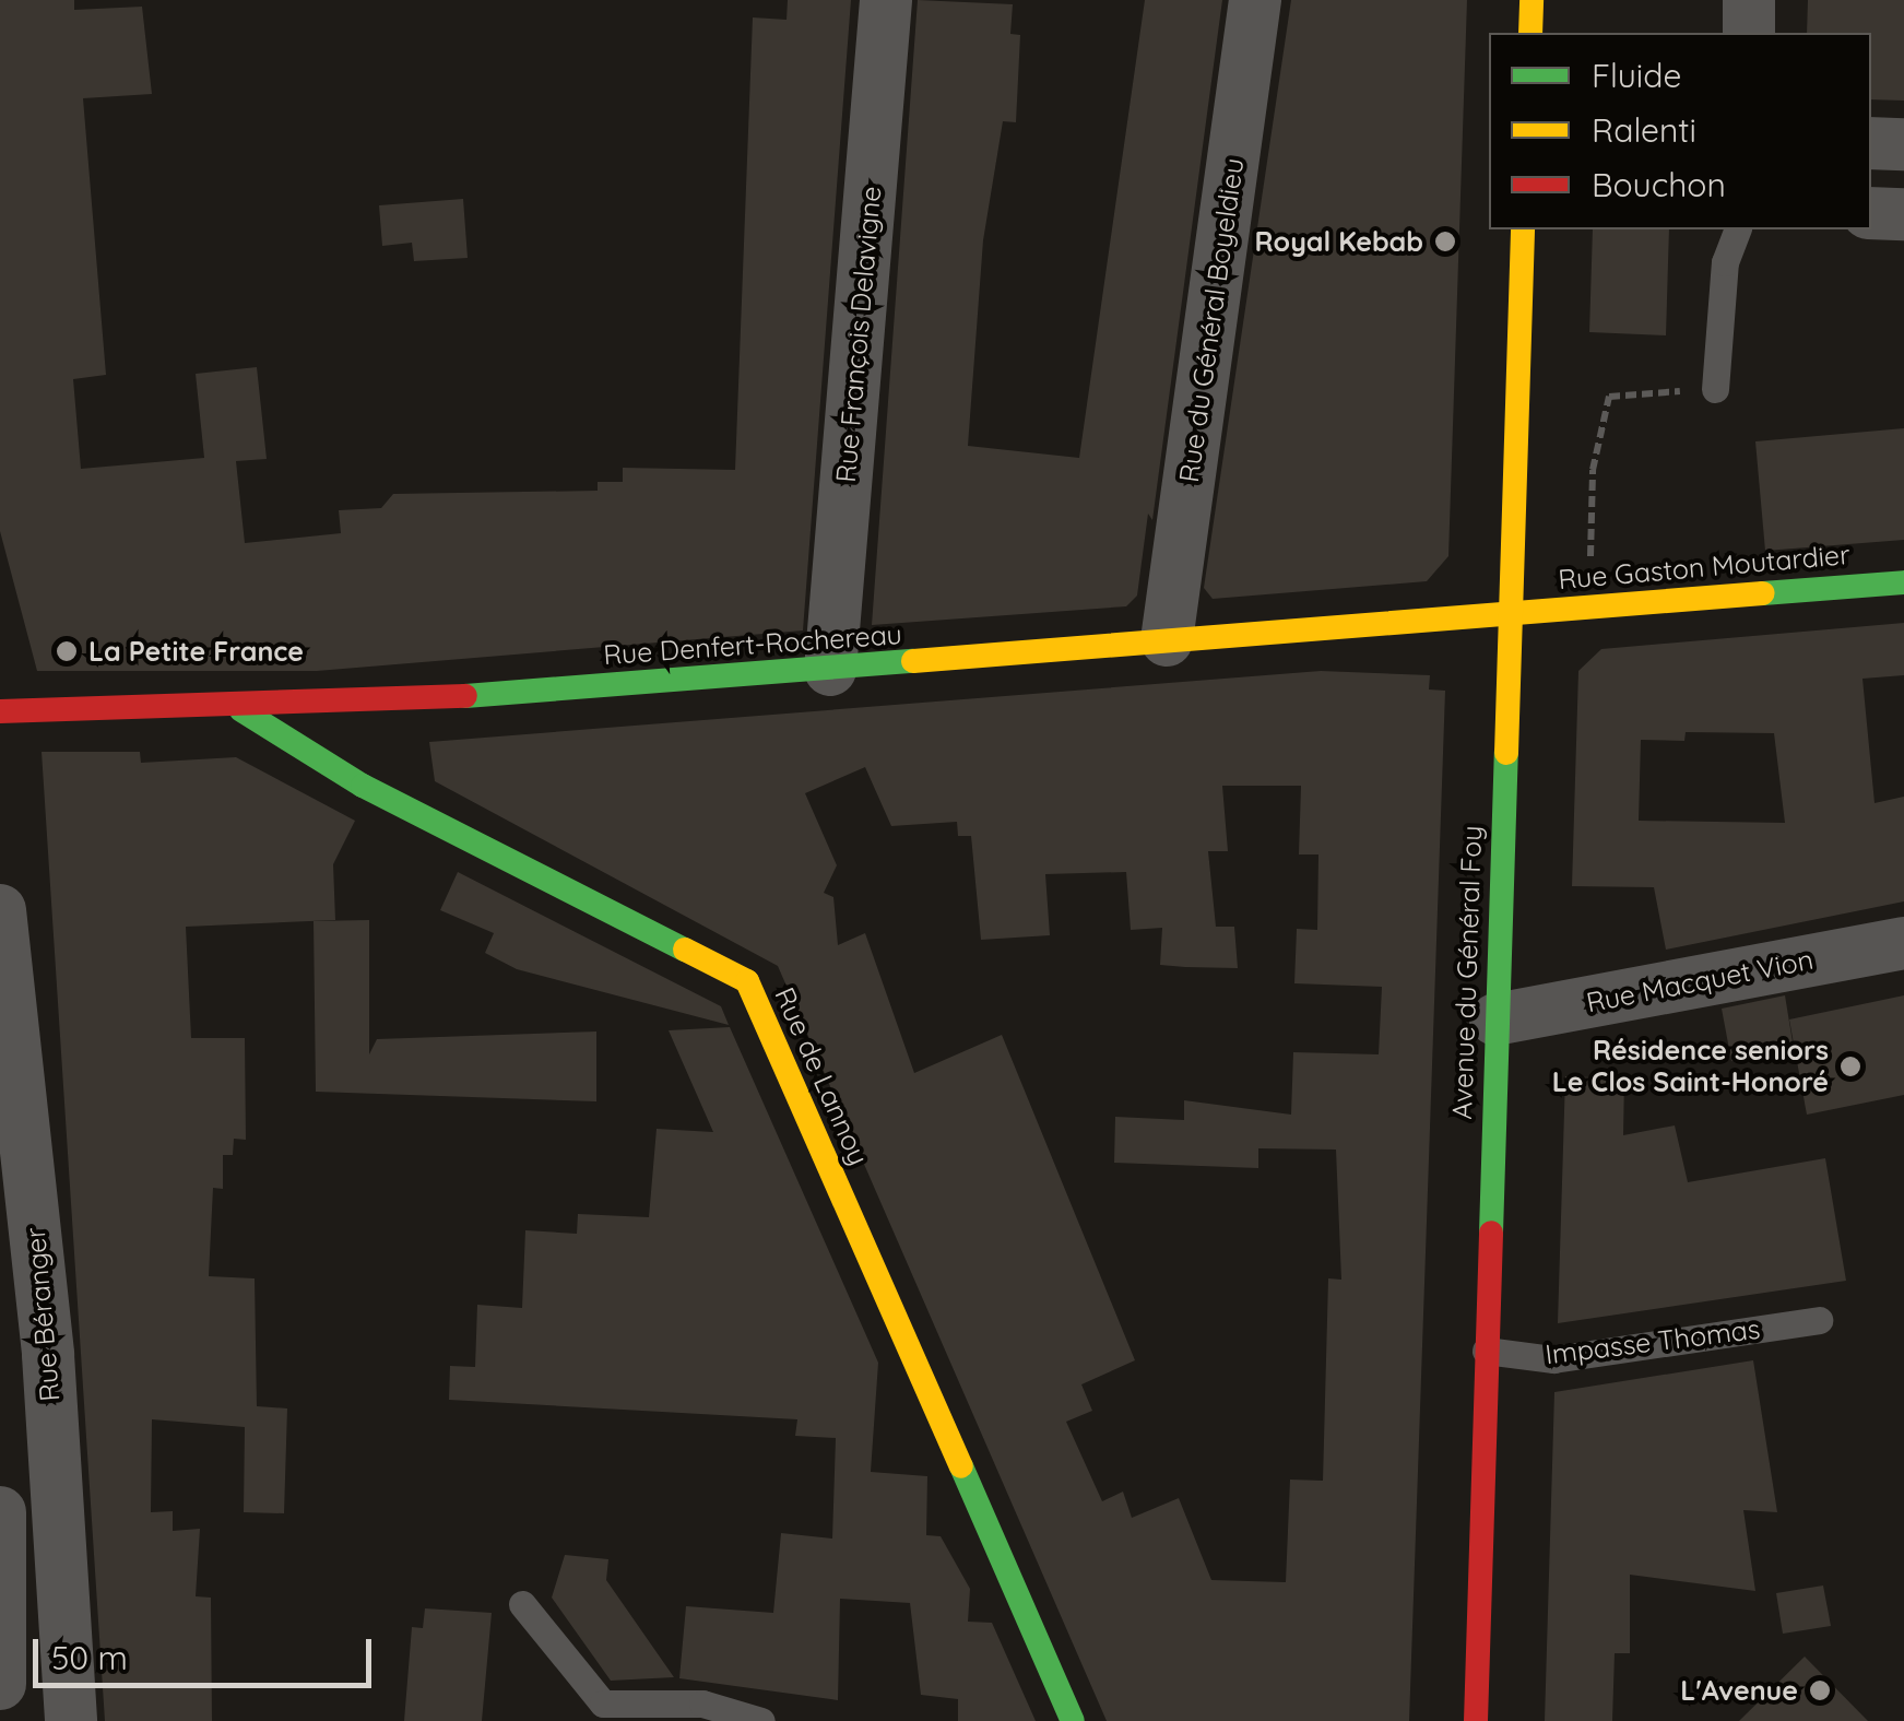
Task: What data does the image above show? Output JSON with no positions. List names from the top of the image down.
{
  "streets": {
    "street": [
      "Rue du Général Boyeldieu",
      "Rue François Delavigne",
      "Rue Gaston Moutardier",
      "Rue Denfert-Rochereau",
      "Avenue du Général Foy",
      "Rue Macquet Vion",
      "Rue de Lannoy",
      "Rue Béranger"
    ],
    "lane": ["Impasse Thomas"]
  },
  "crossings": [
    ["Rue du Général Boyeldieu", "Rue Denfert-Rochereau"],
    ["Rue François Delavigne", "Rue Denfert-Rochereau"],
    ["Rue Gaston Moutardier", "Rue Denfert-Rochereau"],
    ["Rue Gaston Moutardier", "Avenue du Général Foy"],
    ["Rue Denfert-Rochereau", "Avenue du Général Foy"],
    ["Rue Denfert-Rochereau", "Rue de Lannoy"],
    ["Avenue du Général Foy", "Rue Macquet Vion"],
    ["Avenue du Général Foy", "Impasse Thomas"]
  ],
  "places": [
    "Royal Kebab",
    "La Petite France",
    "Résidence seniors Le Clos Saint-Honoré",
    "L'Avenue"
  ],
  "legend": ["Fluide", "Ralenti", "Bouchon"],
  "scale_bar": "50 m"
}
